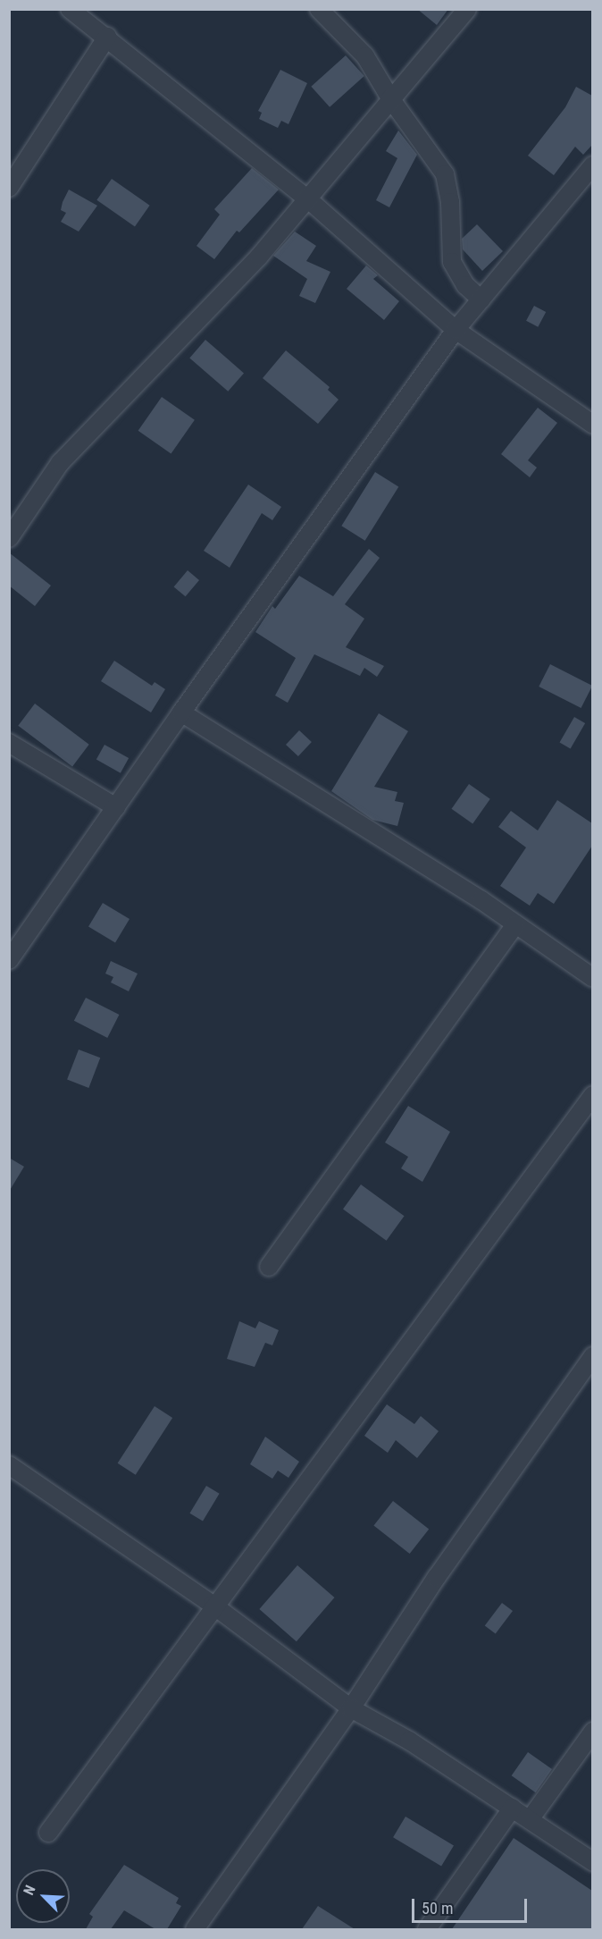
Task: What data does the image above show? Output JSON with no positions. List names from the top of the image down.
{
  "scale_bar": "50 m",
  "north": "top left"
}
